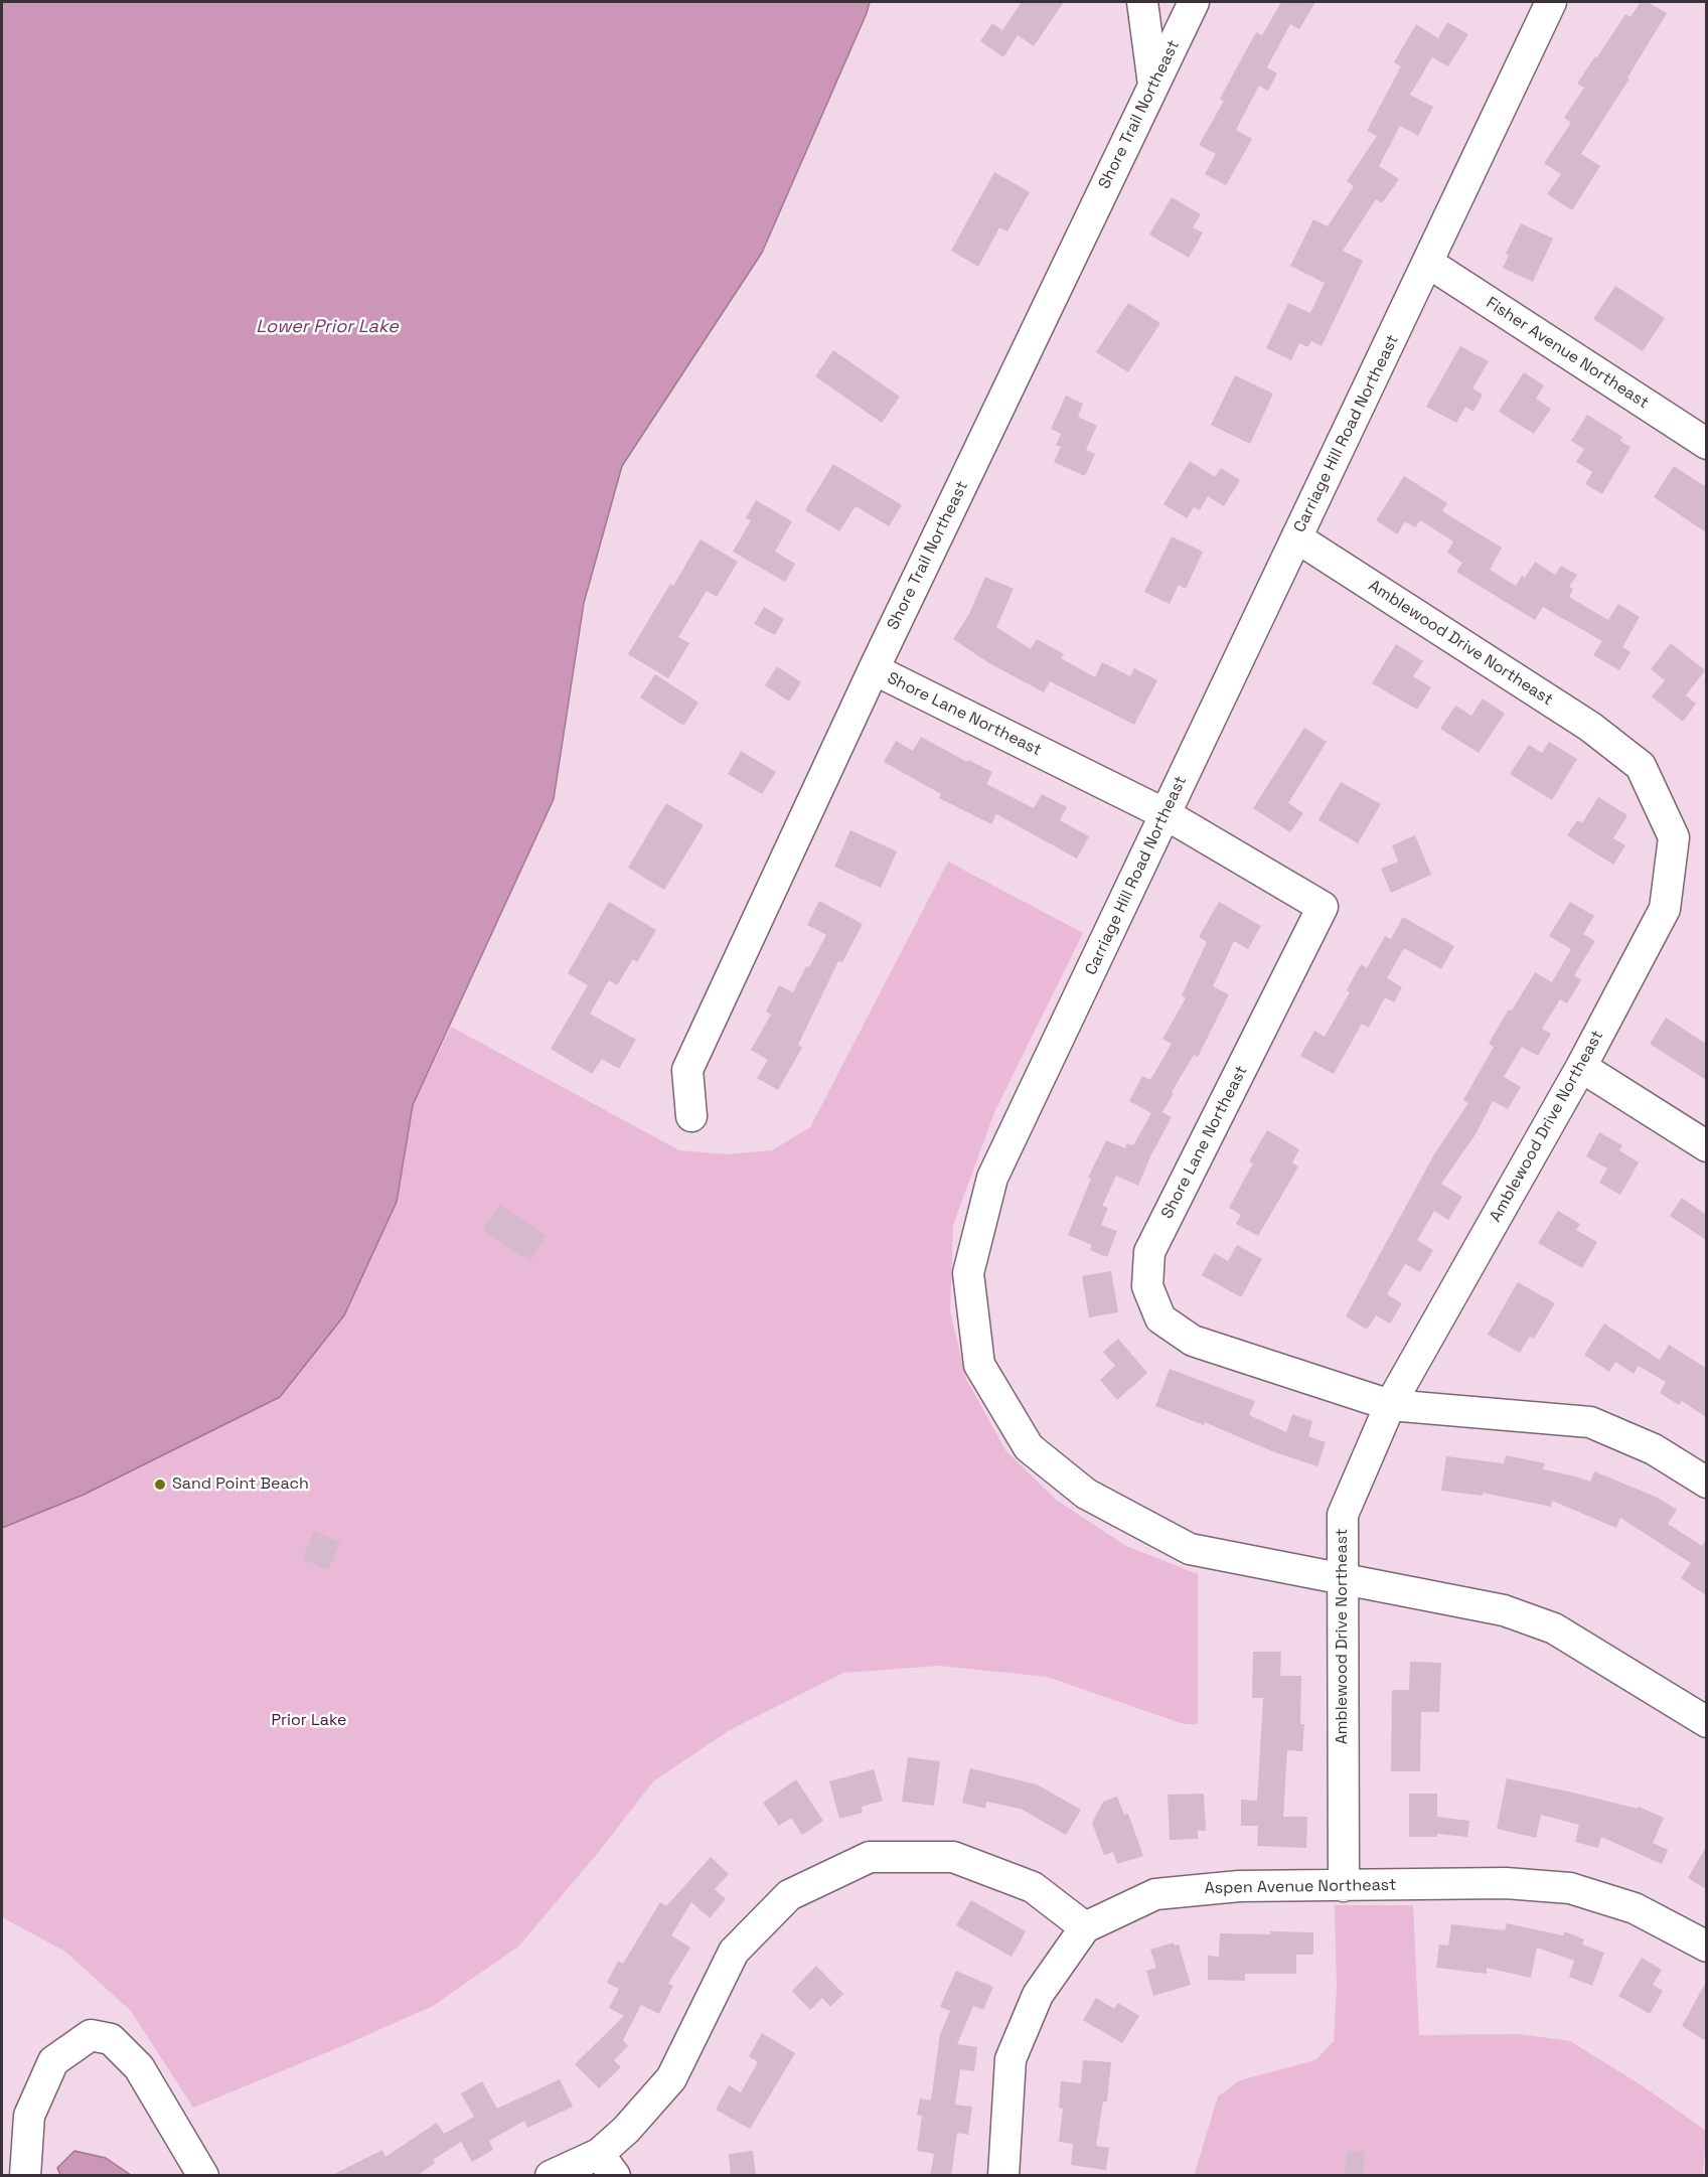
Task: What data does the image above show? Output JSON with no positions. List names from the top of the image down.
{
  "streets": {
    "street": [
      "Shore Trail Northeast",
      "Fisher Avenue Northeast",
      "Carriage Hill Road Northeast",
      "Amblewood Drive Northeast",
      "Shore Lane Northeast",
      "Aspen Avenue Northeast"
    ]
  },
  "crossings": [
    ["Shore Trail Northeast", "Shore Lane Northeast"],
    ["Fisher Avenue Northeast", "Carriage Hill Road Northeast"],
    ["Carriage Hill Road Northeast", "Amblewood Drive Northeast"],
    ["Carriage Hill Road Northeast", "Shore Lane Northeast"],
    ["Amblewood Drive Northeast", "Shore Lane Northeast"],
    ["Amblewood Drive Northeast", "Aspen Avenue Northeast"]
  ],
  "water": ["Lower Prior Lake"],
  "parks": ["Prior Lake"],
  "places": ["Sand Point Beach"]
}
